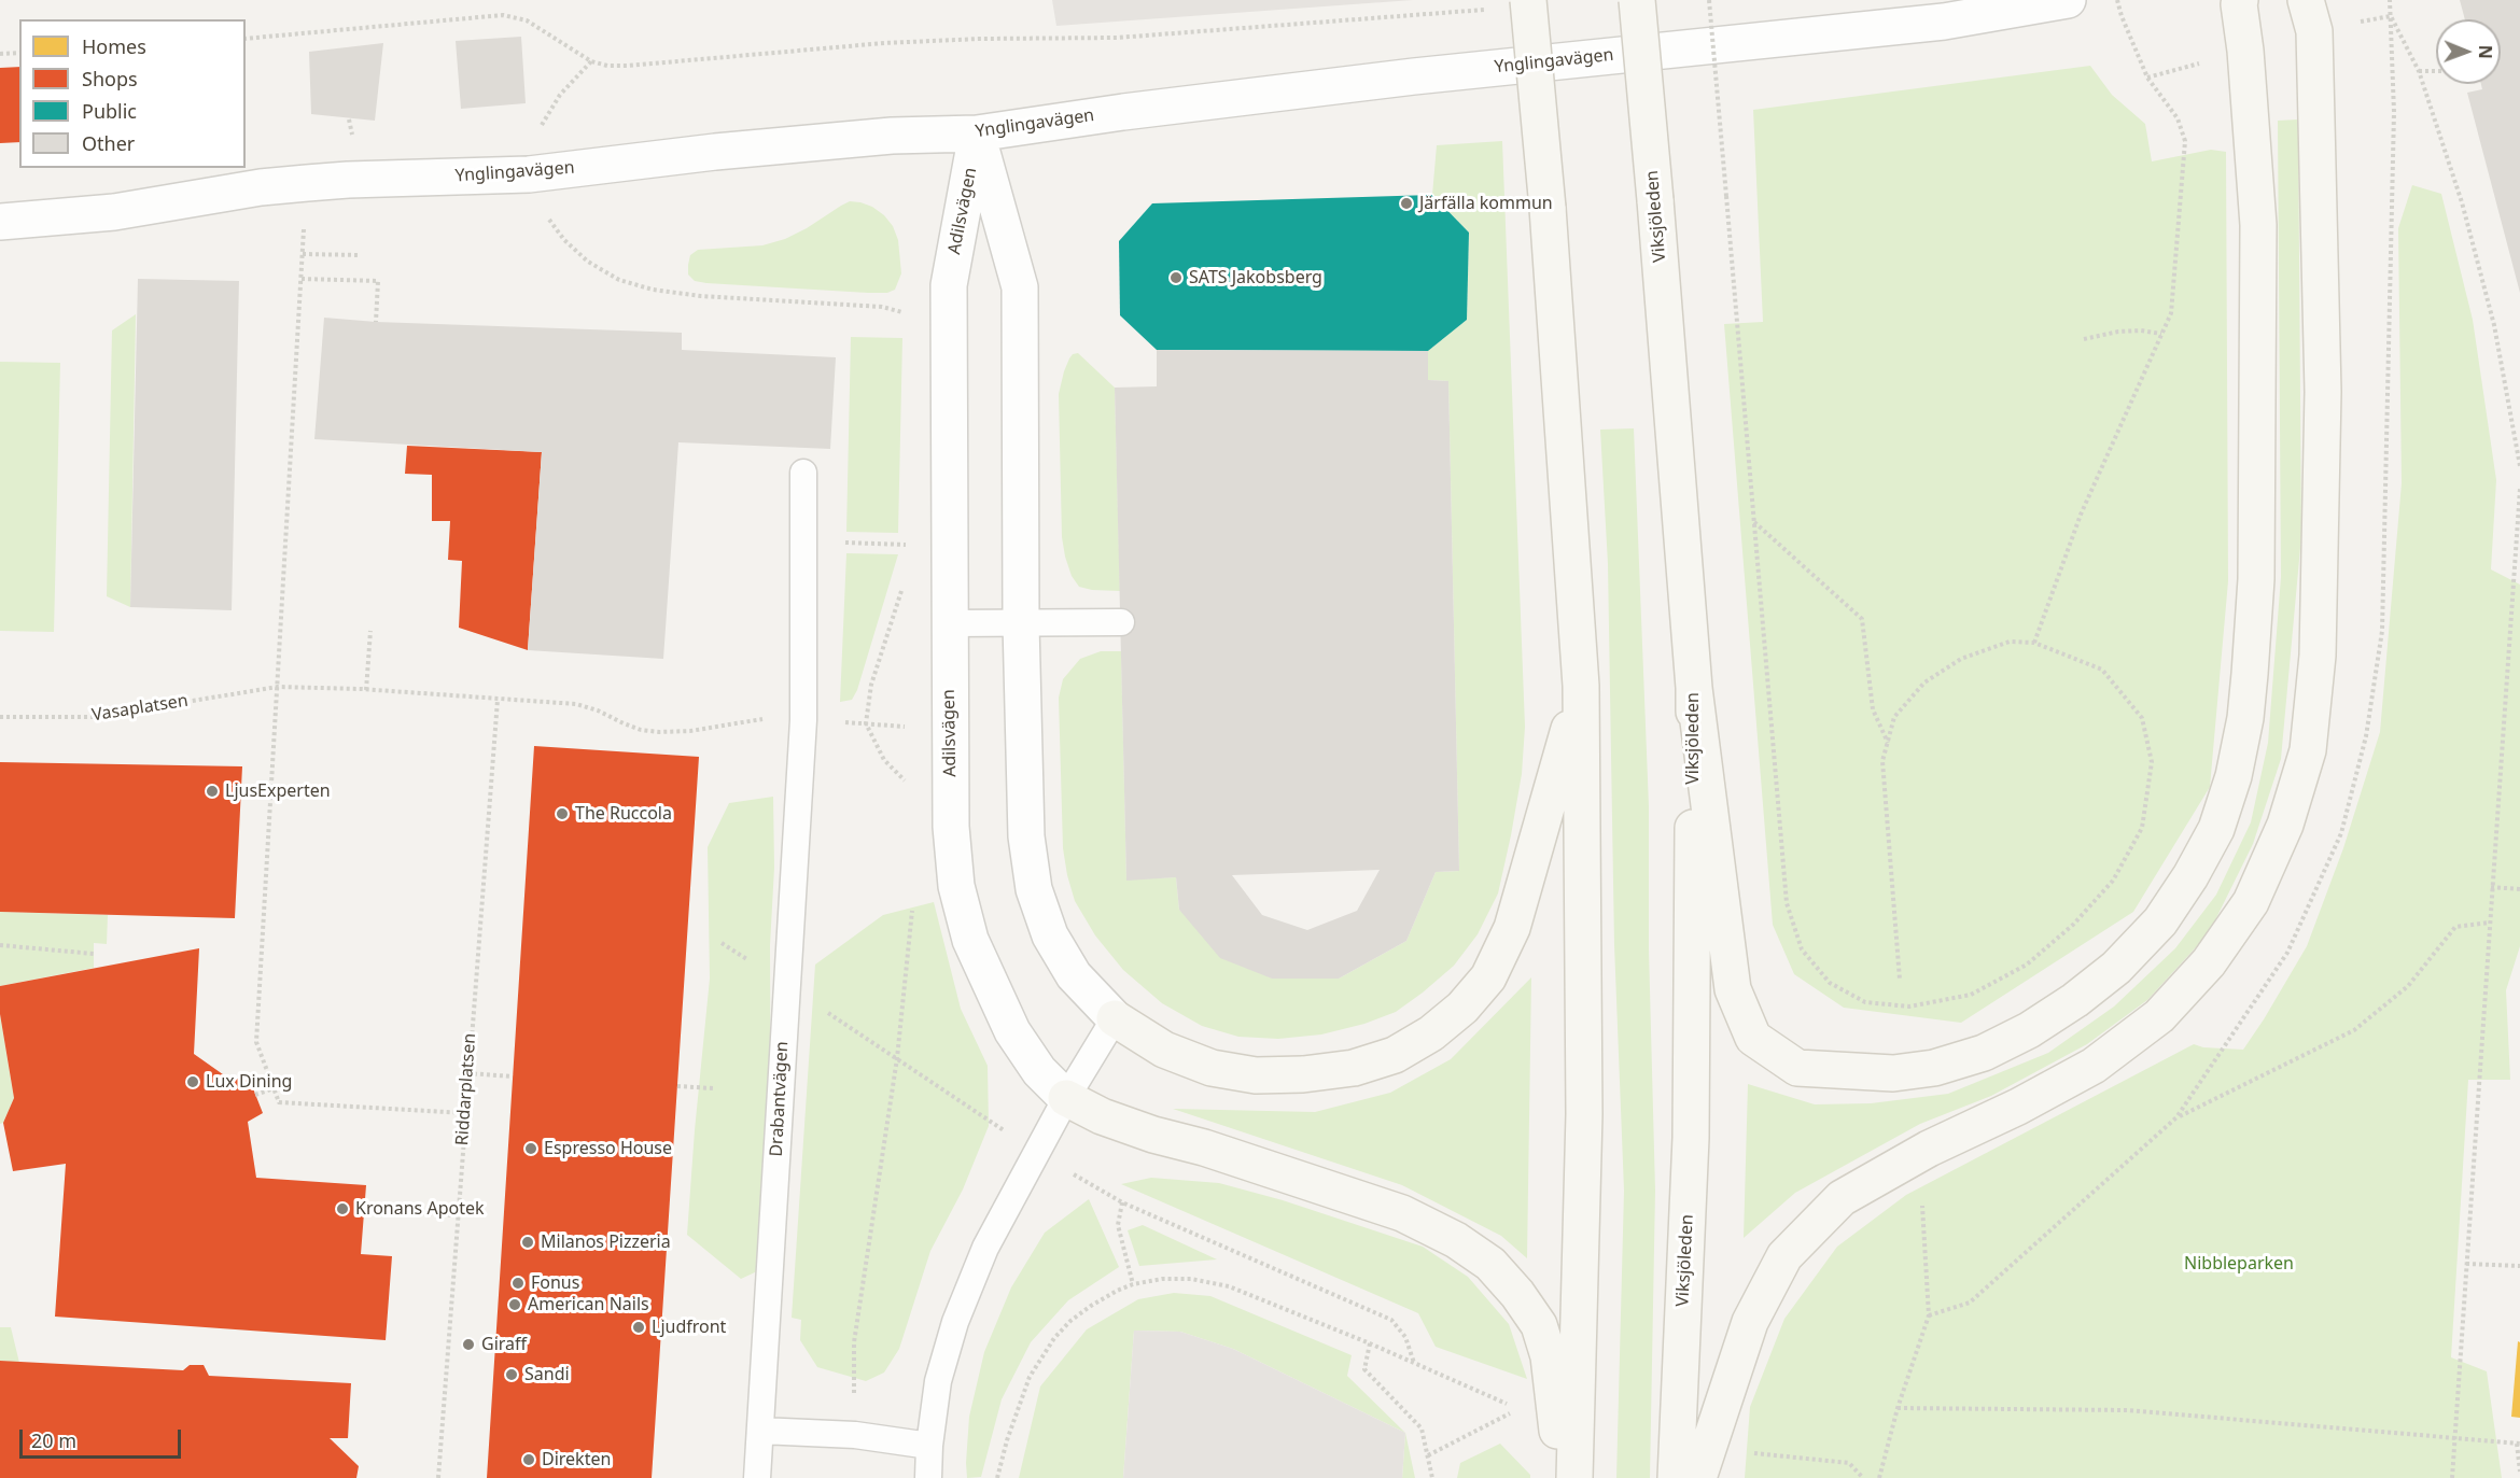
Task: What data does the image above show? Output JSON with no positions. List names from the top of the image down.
{
  "streets": {
    "main road": ["Viksjöleden"],
    "street": ["Ynglingavägen", "Adilsvägen"],
    "lane": ["Drabantvägen"],
    "path": ["Vasaplatsen", "Riddarplatsen"]
  },
  "crossings": [
    ["Ynglingavägen", "Adilsvägen"]
  ],
  "parks": ["Nibbleparken"],
  "places": [
    "Järfälla kommun",
    "SATS Jakobsberg",
    "LjusExperten",
    "The Ruccola",
    "Lux Dining",
    "Espresso House",
    "Kronans Apotek",
    "Milanos Pizzeria",
    "Fonus",
    "American Nails",
    "Ljudfront",
    "Giraff",
    "Sandi",
    "Direkten"
  ],
  "legend": [
    "Homes",
    "Shops",
    "Public",
    "Other"
  ],
  "scale_bar": "20 m",
  "north": "right"
}
